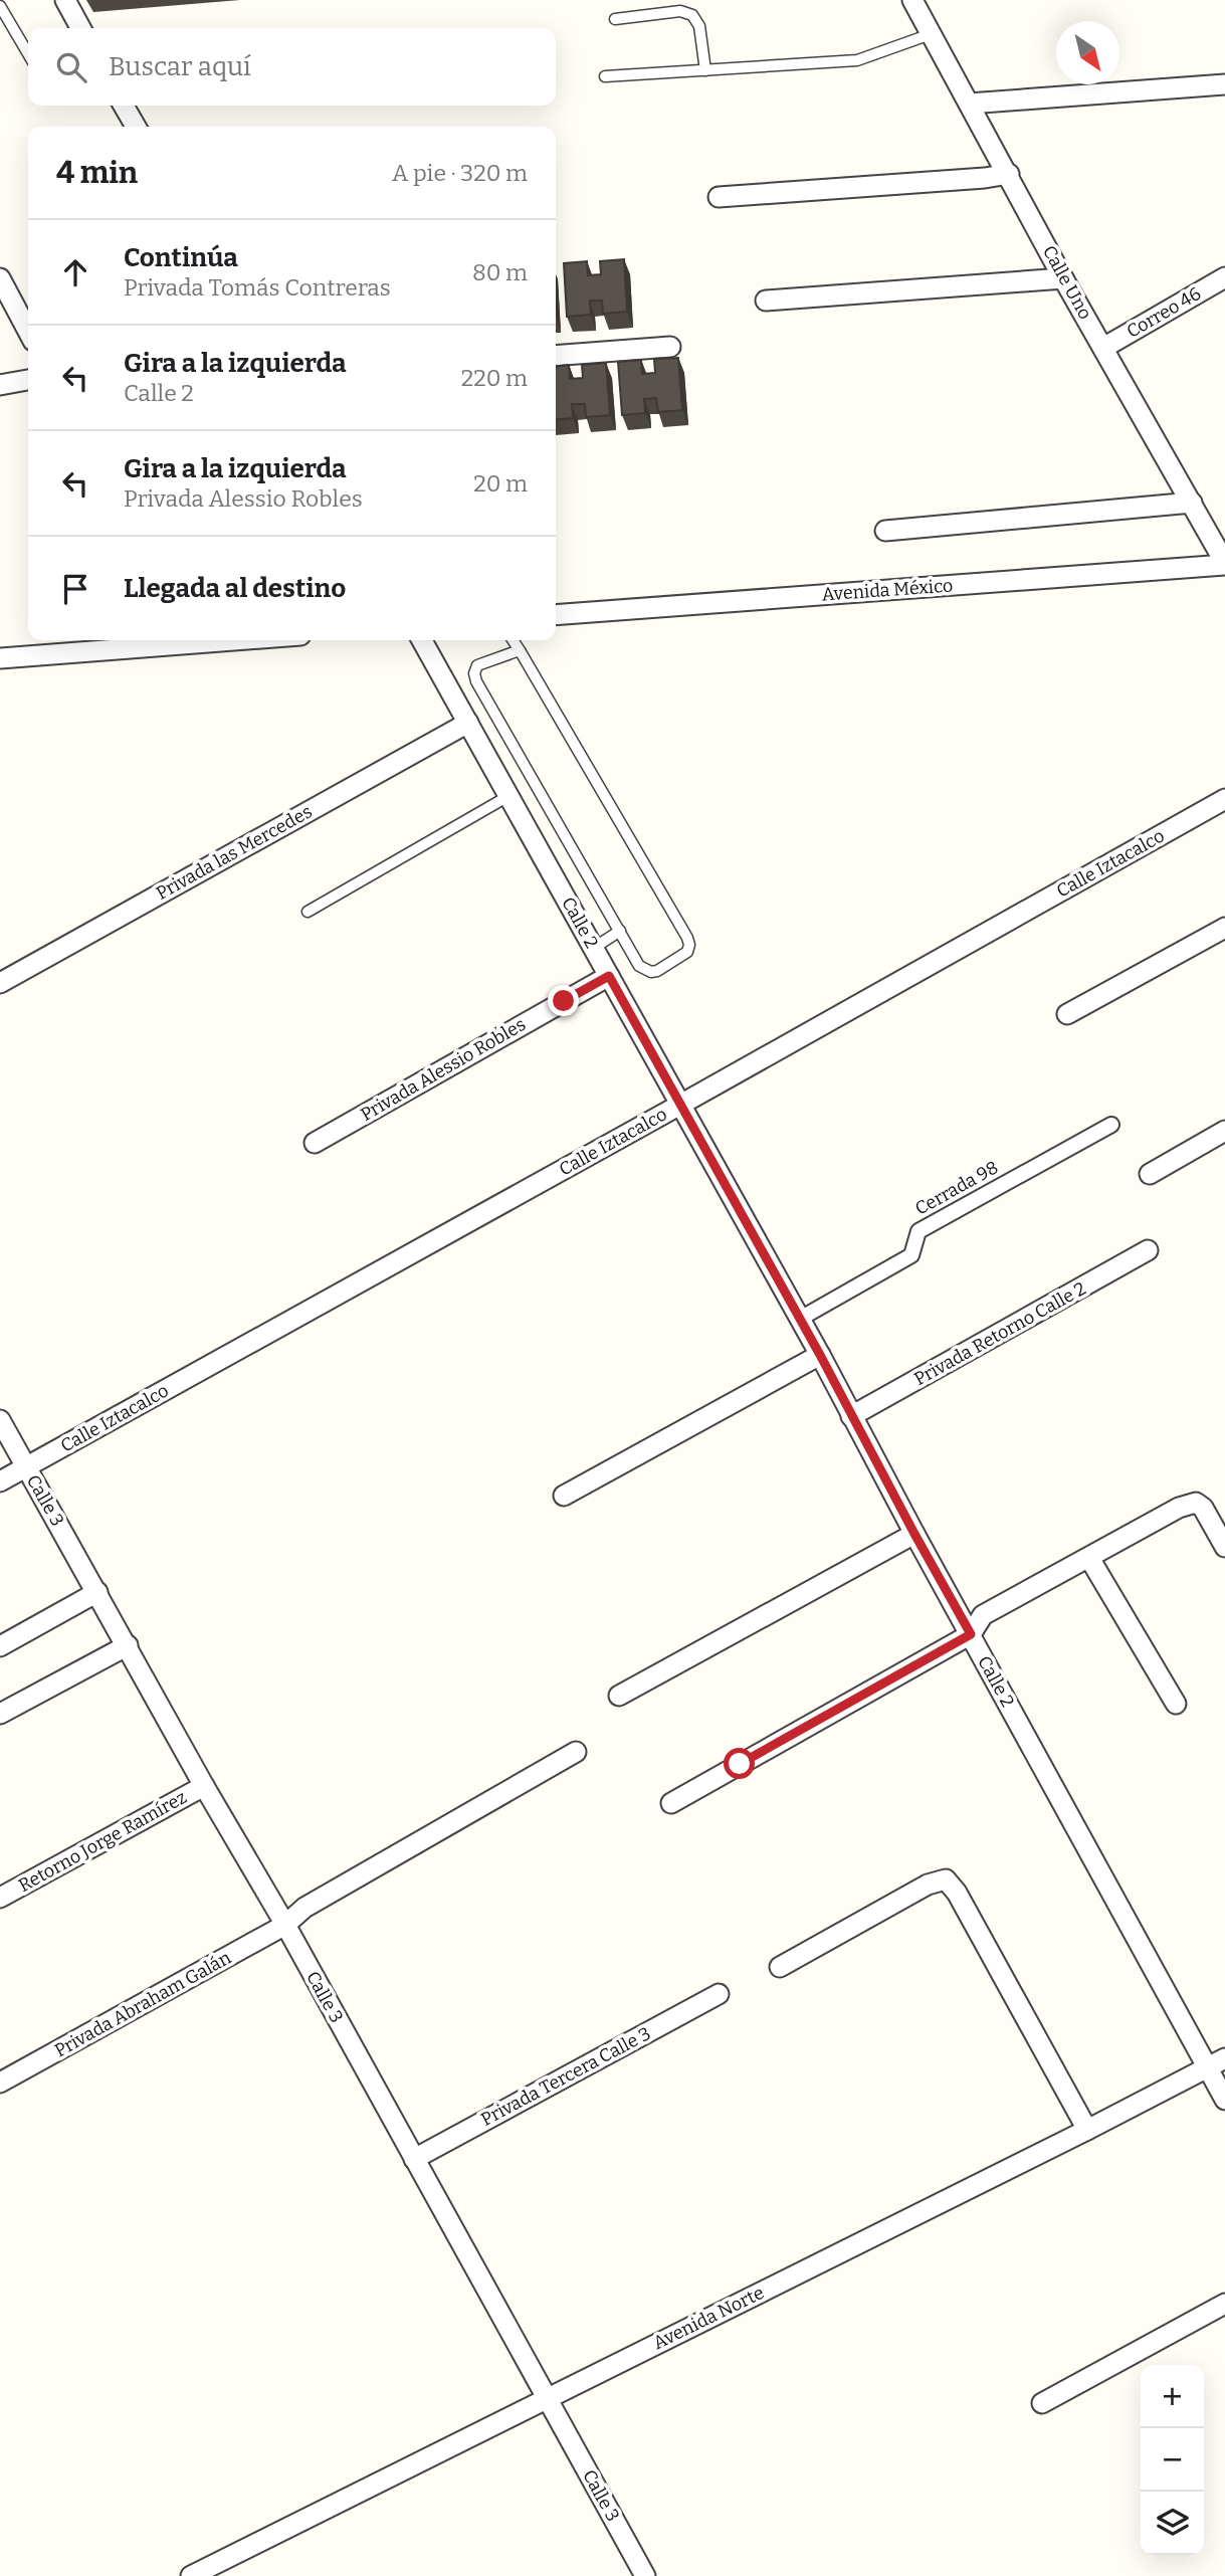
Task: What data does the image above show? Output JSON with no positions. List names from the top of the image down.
{
  "streets": {
    "street": [
      "Calle Uno",
      "Correo 46",
      "Avenida México",
      "Privada las Mercedes",
      "Calle Iztacalco",
      "Calle 2",
      "Privada Alessio Robles",
      "Cerrada 98",
      "Privada Retorno Calle 2",
      "Calle 3",
      "Retorno Jorge Ramírez",
      "Privada Abraham Galán",
      "Privada Tercera Calle 3",
      "Avenida Norte"
    ]
  },
  "crossings": [
    ["Calle Uno", "Correo 46"],
    ["Calle Uno", "Avenida México"],
    ["Privada las Mercedes", "Calle 2"],
    ["Calle Iztacalco", "Calle 2"],
    ["Calle Iztacalco", "Calle 3"],
    ["Calle 2", "Privada Alessio Robles"],
    ["Calle 2", "Cerrada 98"],
    ["Calle 2", "Privada Retorno Calle 2"],
    ["Calle 2", "Avenida Norte"],
    ["Calle 3", "Retorno Jorge Ramírez"],
    ["Calle 3", "Privada Abraham Galán"],
    ["Calle 3", "Privada Tercera Calle 3"],
    ["Calle 3", "Avenida Norte"]
  ],
  "north": "bottom right",
  "page": {
    "search": "Buscar aquí",
    "heading": ["4 min", "A pie · 320 m"],
    "list": [
      ["Continúa", "Privada Tomás Contreras", "80 m"],
      ["Gira a la izquierda", "Calle 2", "220 m"],
      ["Gira a la izquierda", "Privada Alessio Robles", "20 m"],
      "Llegada al destino"
    ],
    "map_buttons": ["+", "−"]
  }
}
